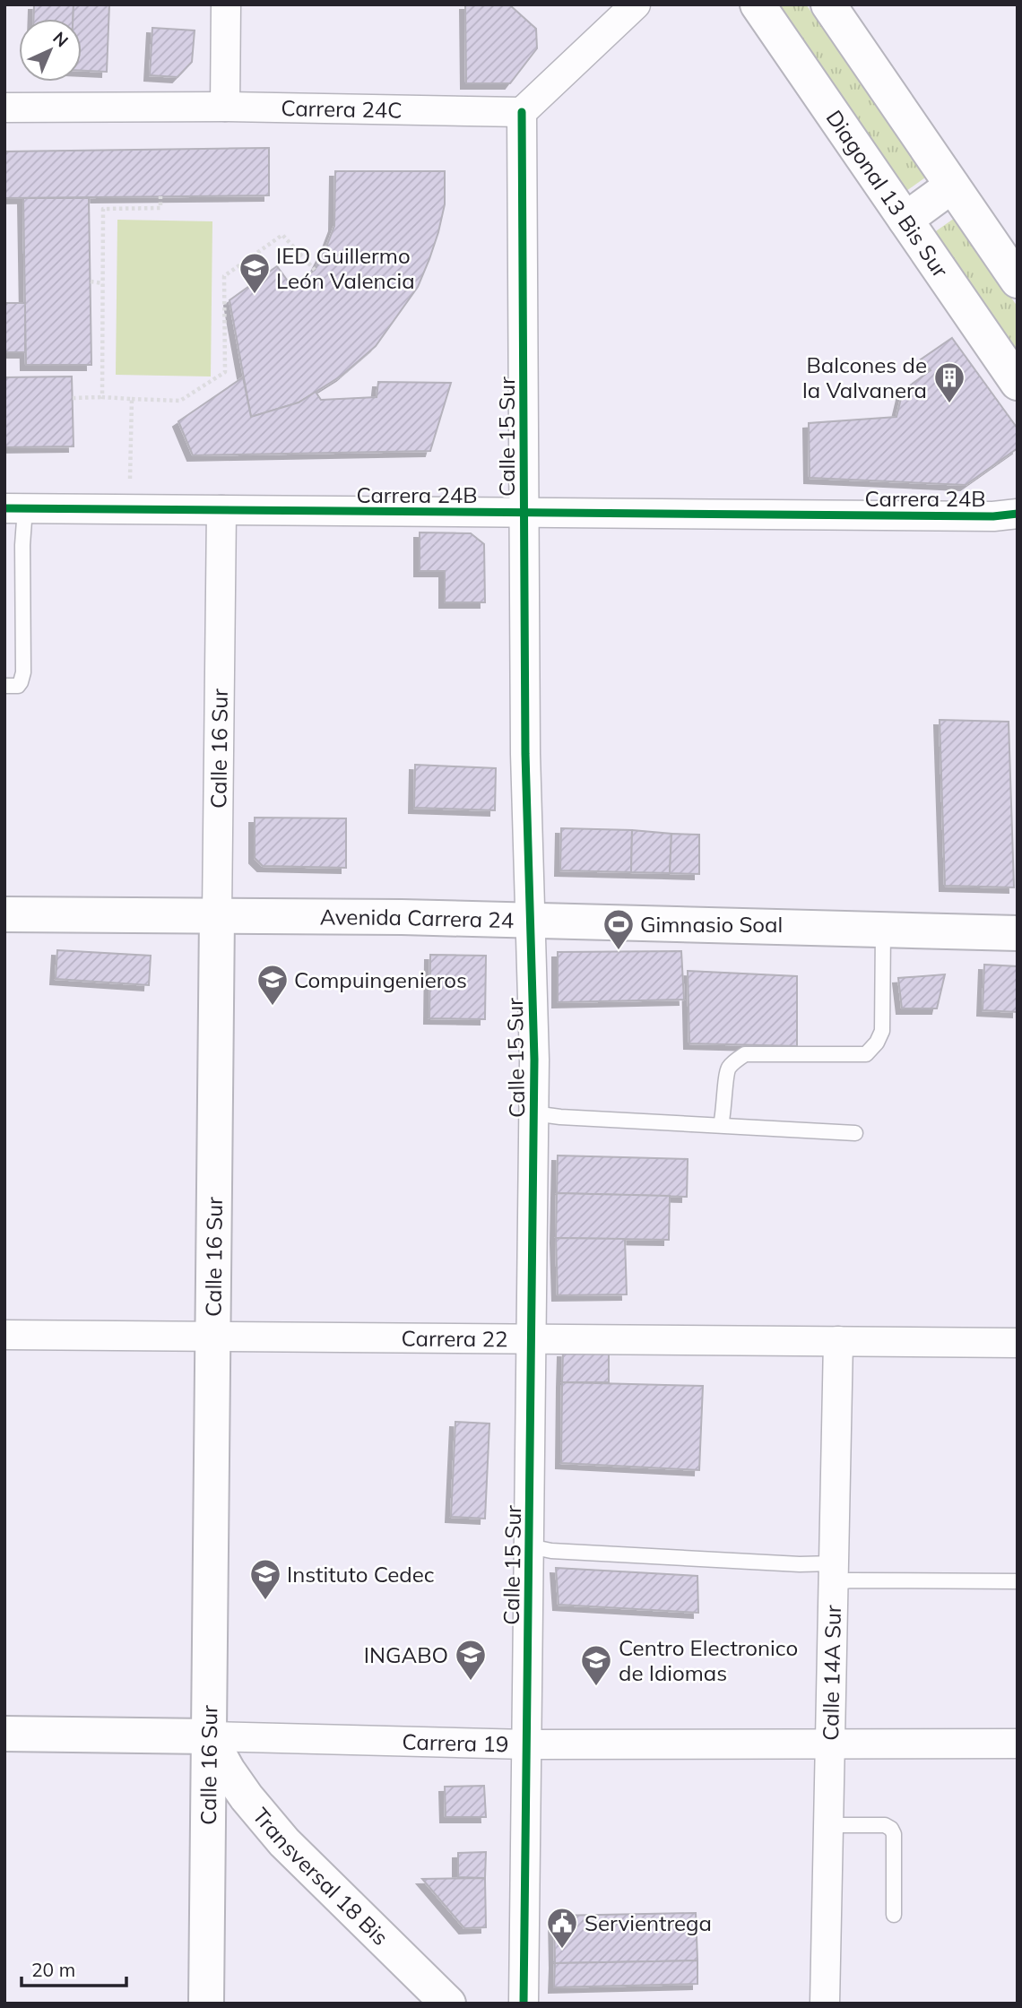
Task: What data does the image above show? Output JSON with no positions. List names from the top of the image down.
{
  "streets": {
    "main road": [
      "Diagonal 13 Bis Sur",
      "Calle 16 Sur",
      "Avenida Carrera 24",
      "Carrera 19",
      "Transversal 18 Bis"
    ],
    "street": [
      "Carrera 24C",
      "Calle 15 Sur",
      "Carrera 24B",
      "Carrera 22",
      "Calle 14A Sur"
    ]
  },
  "crossings": [
    ["Carrera 24C", "Calle 15 Sur"],
    ["Calle 15 Sur", "Carrera 24B"],
    ["Calle 15 Sur", "Avenida Carrera 24"],
    ["Calle 15 Sur", "Carrera 22"],
    ["Calle 15 Sur", "Carrera 19"],
    ["Carrera 24B", "Calle 16 Sur"],
    ["Calle 16 Sur", "Avenida Carrera 24"],
    ["Calle 16 Sur", "Carrera 22"],
    ["Calle 16 Sur", "Carrera 19"],
    ["Calle 16 Sur", "Transversal 18 Bis"],
    ["Carrera 22", "Calle 14A Sur"],
    ["Calle 14A Sur", "Carrera 19"],
    ["Carrera 19", "Transversal 18 Bis"]
  ],
  "places": {
    "school or university": [
      "IED Guillermo León Valencia",
      "Compuingenieros",
      "Instituto Cedec",
      "INGABO",
      "Centro Electronico de Idiomas"
    ],
    "building": ["Balcones de la Valvanera"],
    "sports": ["Gimnasio Soal"],
    "public building": ["Servientrega"]
  },
  "scale_bar": "20 m",
  "north": "top right"
}
